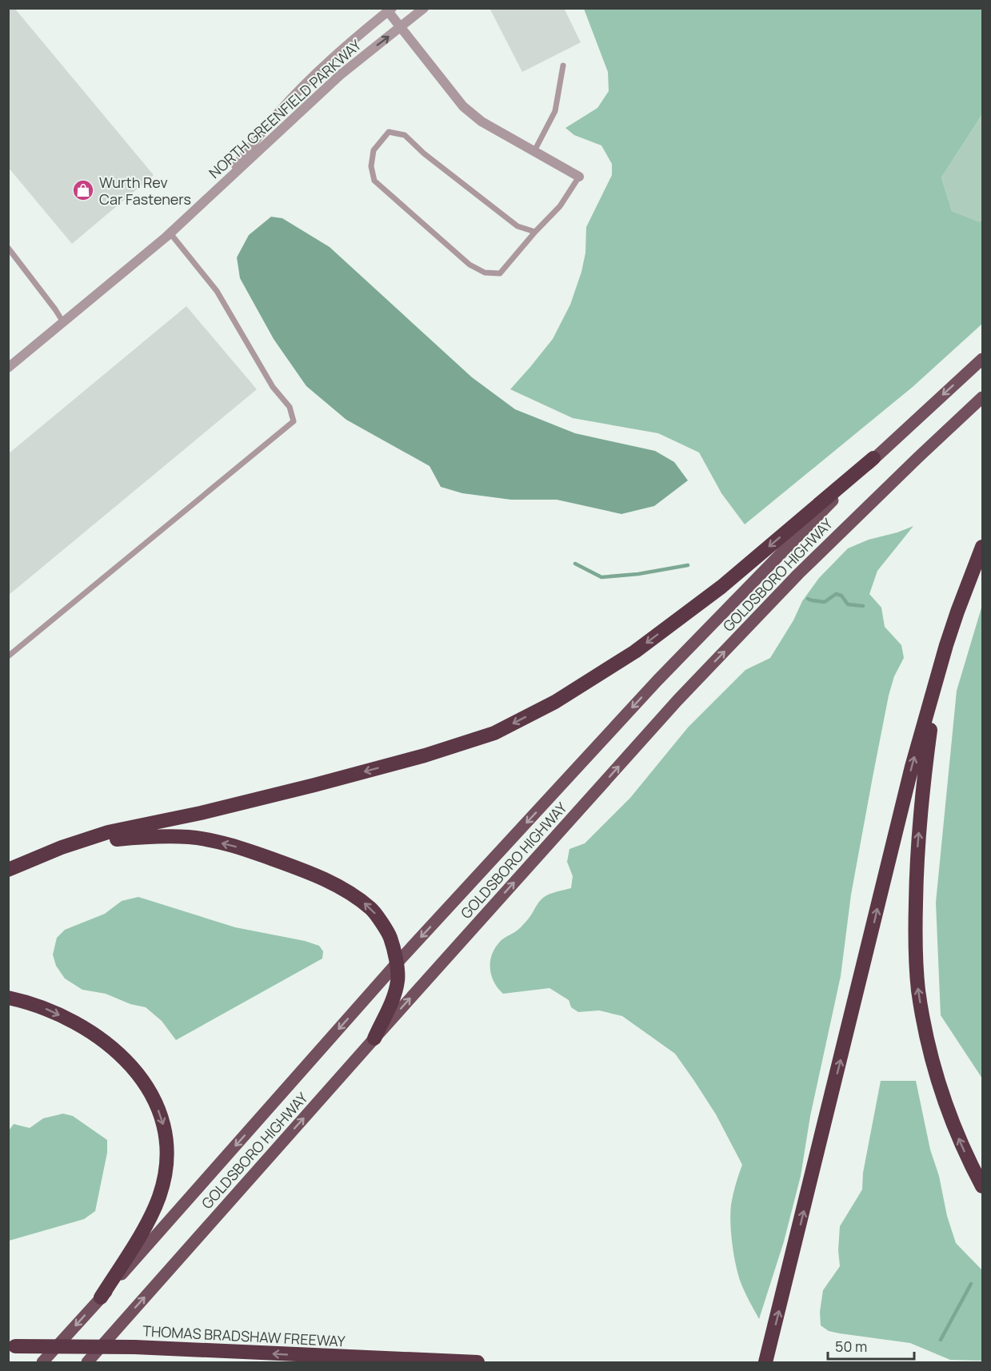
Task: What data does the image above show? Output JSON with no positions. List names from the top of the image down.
{
  "streets": {
    "highway": ["THOMAS BRADSHAW FREEWAY"],
    "main road": ["GOLDSBORO HIGHWAY"],
    "street": ["NORTH GREENFIELD PARKWAY"]
  },
  "one_way": ["THOMAS BRADSHAW FREEWAY"],
  "places": {
    "shop": ["Wurth Rev Car Fasteners"]
  },
  "scale_bar": "50 m"
}
